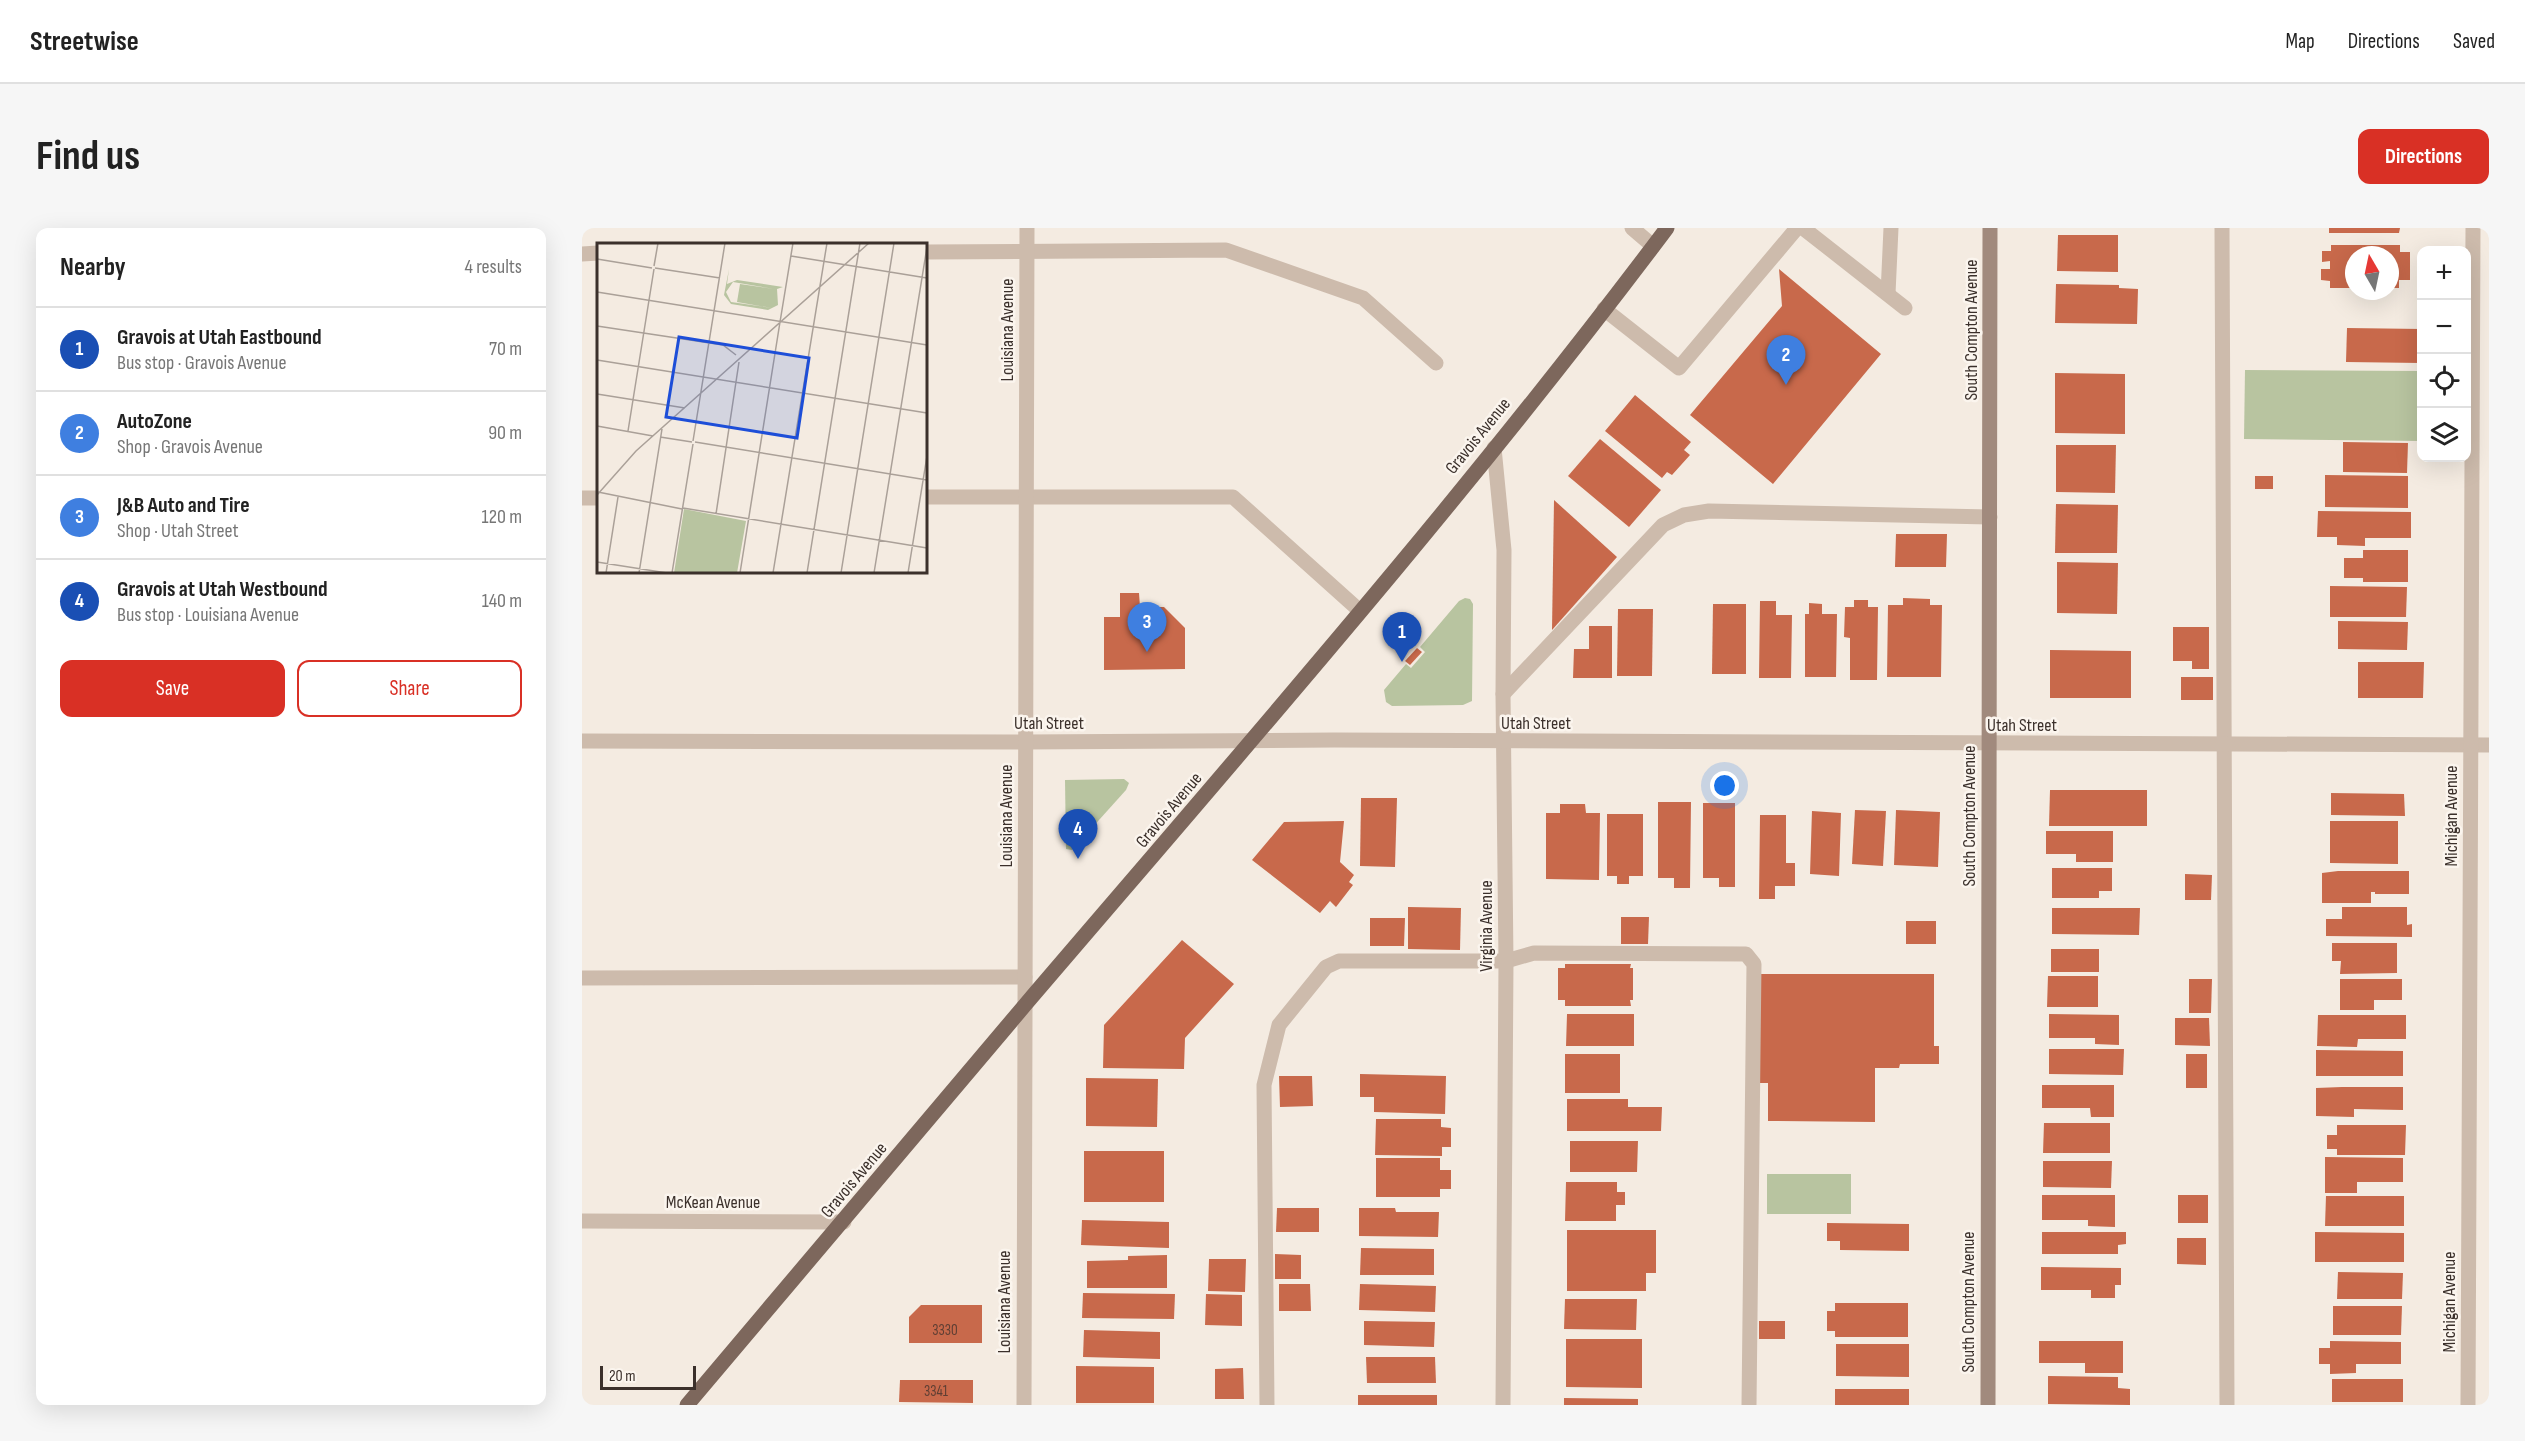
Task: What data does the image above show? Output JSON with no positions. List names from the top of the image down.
{
  "streets": {
    "main road": ["Gravois Avenue"],
    "street": [
      "Louisiana Avenue",
      "South Compton Avenue",
      "Utah Street",
      "Michigan Avenue",
      "Virginia Avenue",
      "McKean Avenue"
    ]
  },
  "crossings": [
    ["Louisiana Avenue", "Gravois Avenue"],
    ["Louisiana Avenue", "Utah Street"],
    ["South Compton Avenue", "Utah Street"],
    ["Gravois Avenue", "Utah Street"],
    ["Gravois Avenue", "Virginia Avenue"],
    ["Gravois Avenue", "McKean Avenue"],
    ["Utah Street", "Michigan Avenue"],
    ["Utah Street", "Virginia Avenue"]
  ],
  "house_numbers": ["3330", "3341"],
  "scale_bar": "20 m",
  "north": "top",
  "page": {
    "header": "Streetwise",
    "nav": ["Map", "Directions", "Saved"],
    "buttons": [
      "Directions",
      ["Save", "Share"]
    ],
    "title": "Find us",
    "heading": ["Nearby", "4 results"],
    "map_buttons": ["+", "−"],
    "list": [
      {
        "mark": "1",
        "name": "Gravois at Utah Eastbound",
        "note": "Bus stop · Gravois Avenue",
        "value": "70 m"
      },
      {
        "mark": "2",
        "name": "AutoZone",
        "note": "Shop · Gravois Avenue",
        "value": "90 m"
      },
      {
        "mark": "3",
        "name": "J&B Auto and Tire",
        "note": "Shop · Utah Street",
        "value": "120 m"
      },
      {
        "mark": "4",
        "name": "Gravois at Utah Westbound",
        "note": "Bus stop · Louisiana Avenue",
        "value": "140 m"
      }
    ],
    "pins": [
      "2",
      "3",
      "1",
      "4"
    ],
    "scale": "20 m"
  }
}
